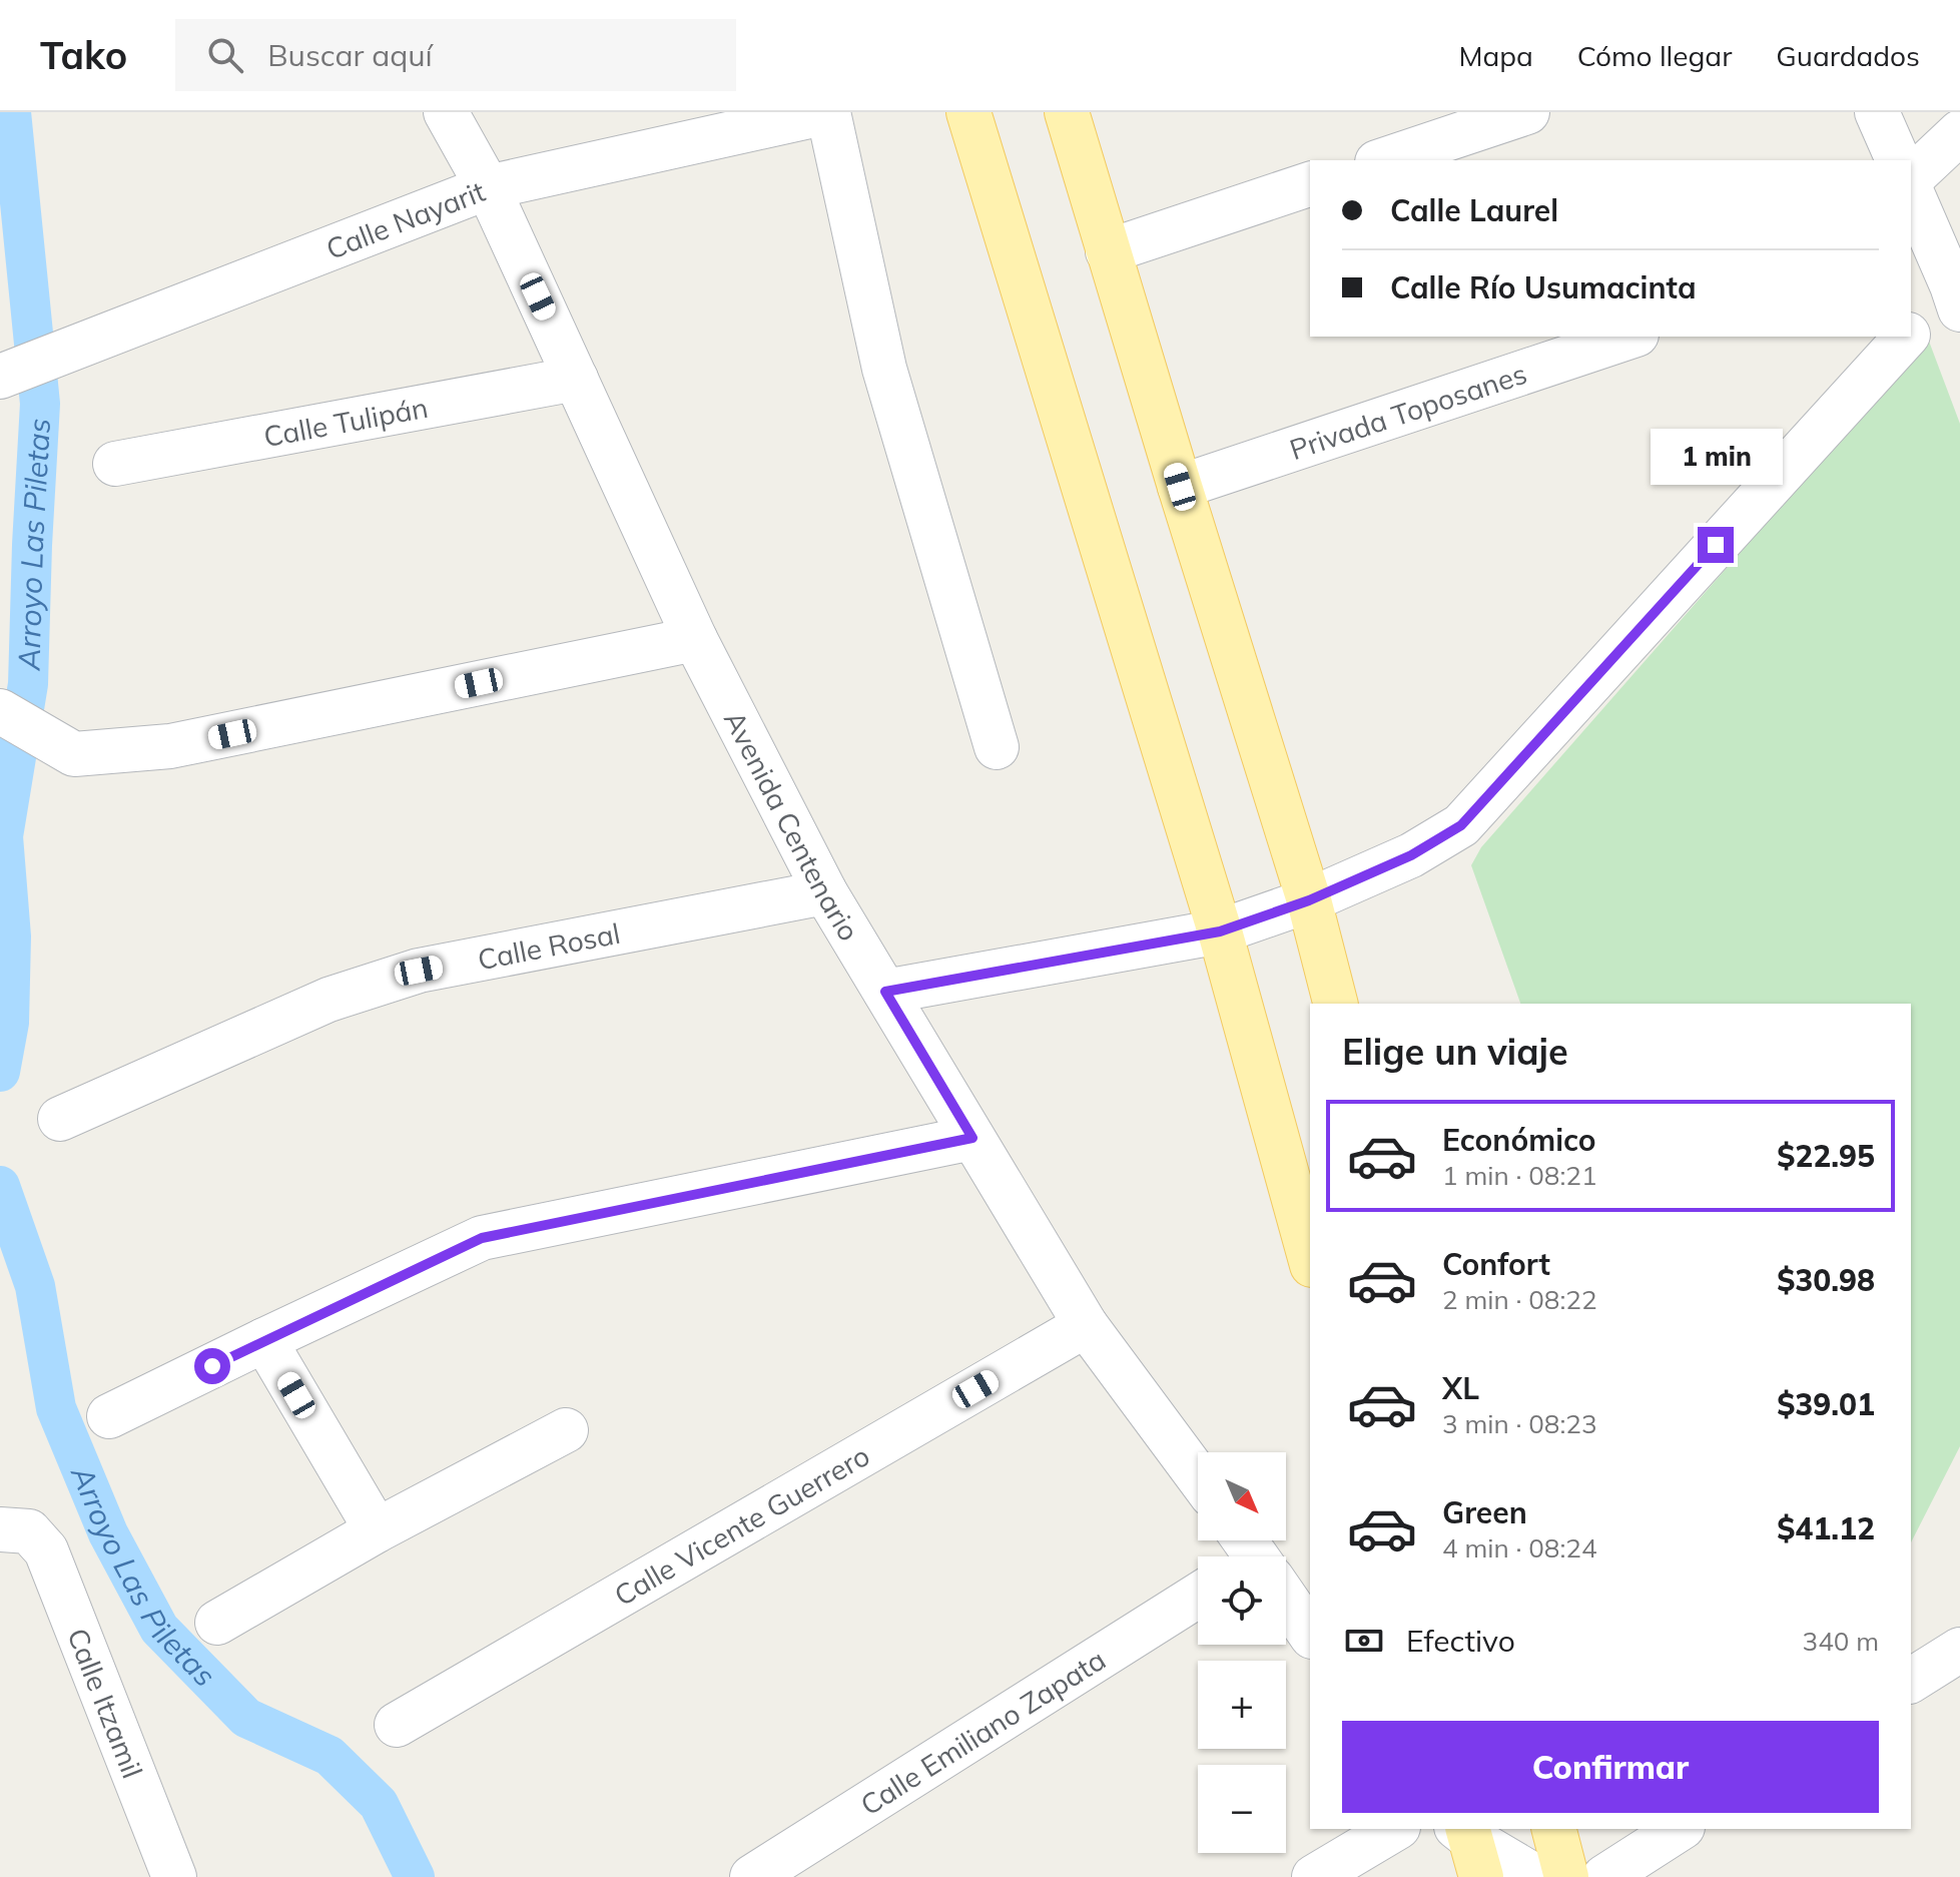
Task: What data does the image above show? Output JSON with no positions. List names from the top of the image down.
{
  "streets": {
    "street": [
      "Calle Nayarit",
      "Privada Toposanes",
      "Calle Tulipán",
      "Avenida Centenario",
      "Calle Rosal",
      "Calle Vicente Guerrero",
      "Calle Itzamil",
      "Calle Emiliano Zapata"
    ]
  },
  "crossings": [
    ["Calle Nayarit", "Avenida Centenario"],
    ["Calle Tulipán", "Avenida Centenario"],
    ["Avenida Centenario", "Calle Rosal"],
    ["Avenida Centenario", "Calle Vicente Guerrero"]
  ],
  "water": ["Arroyo Las Piletas"],
  "north": "bottom right",
  "page": {
    "header": "Tako",
    "search": "Buscar aquí",
    "nav": ["Mapa", "Cómo llegar", "Guardados"],
    "banner": ["Calle Laurel", "Calle Río Usumacinta"],
    "bubble": "1 min",
    "heading": "Elige un viaje",
    "list": [
      {
        "name": "Económico",
        "note": "1 min · 08:21",
        "value": "$22.95"
      },
      {
        "name": "Confort",
        "note": "2 min · 08:22",
        "value": "$30.98"
      },
      {
        "name": "XL",
        "note": "3 min · 08:23",
        "value": "$39.01"
      },
      {
        "name": "Green",
        "note": "4 min · 08:24",
        "value": "$41.12"
      }
    ],
    "map_buttons": ["+", "−"],
    "pay": ["Efectivo", "340 m"],
    "buttons": "Confirmar"
  }
}
